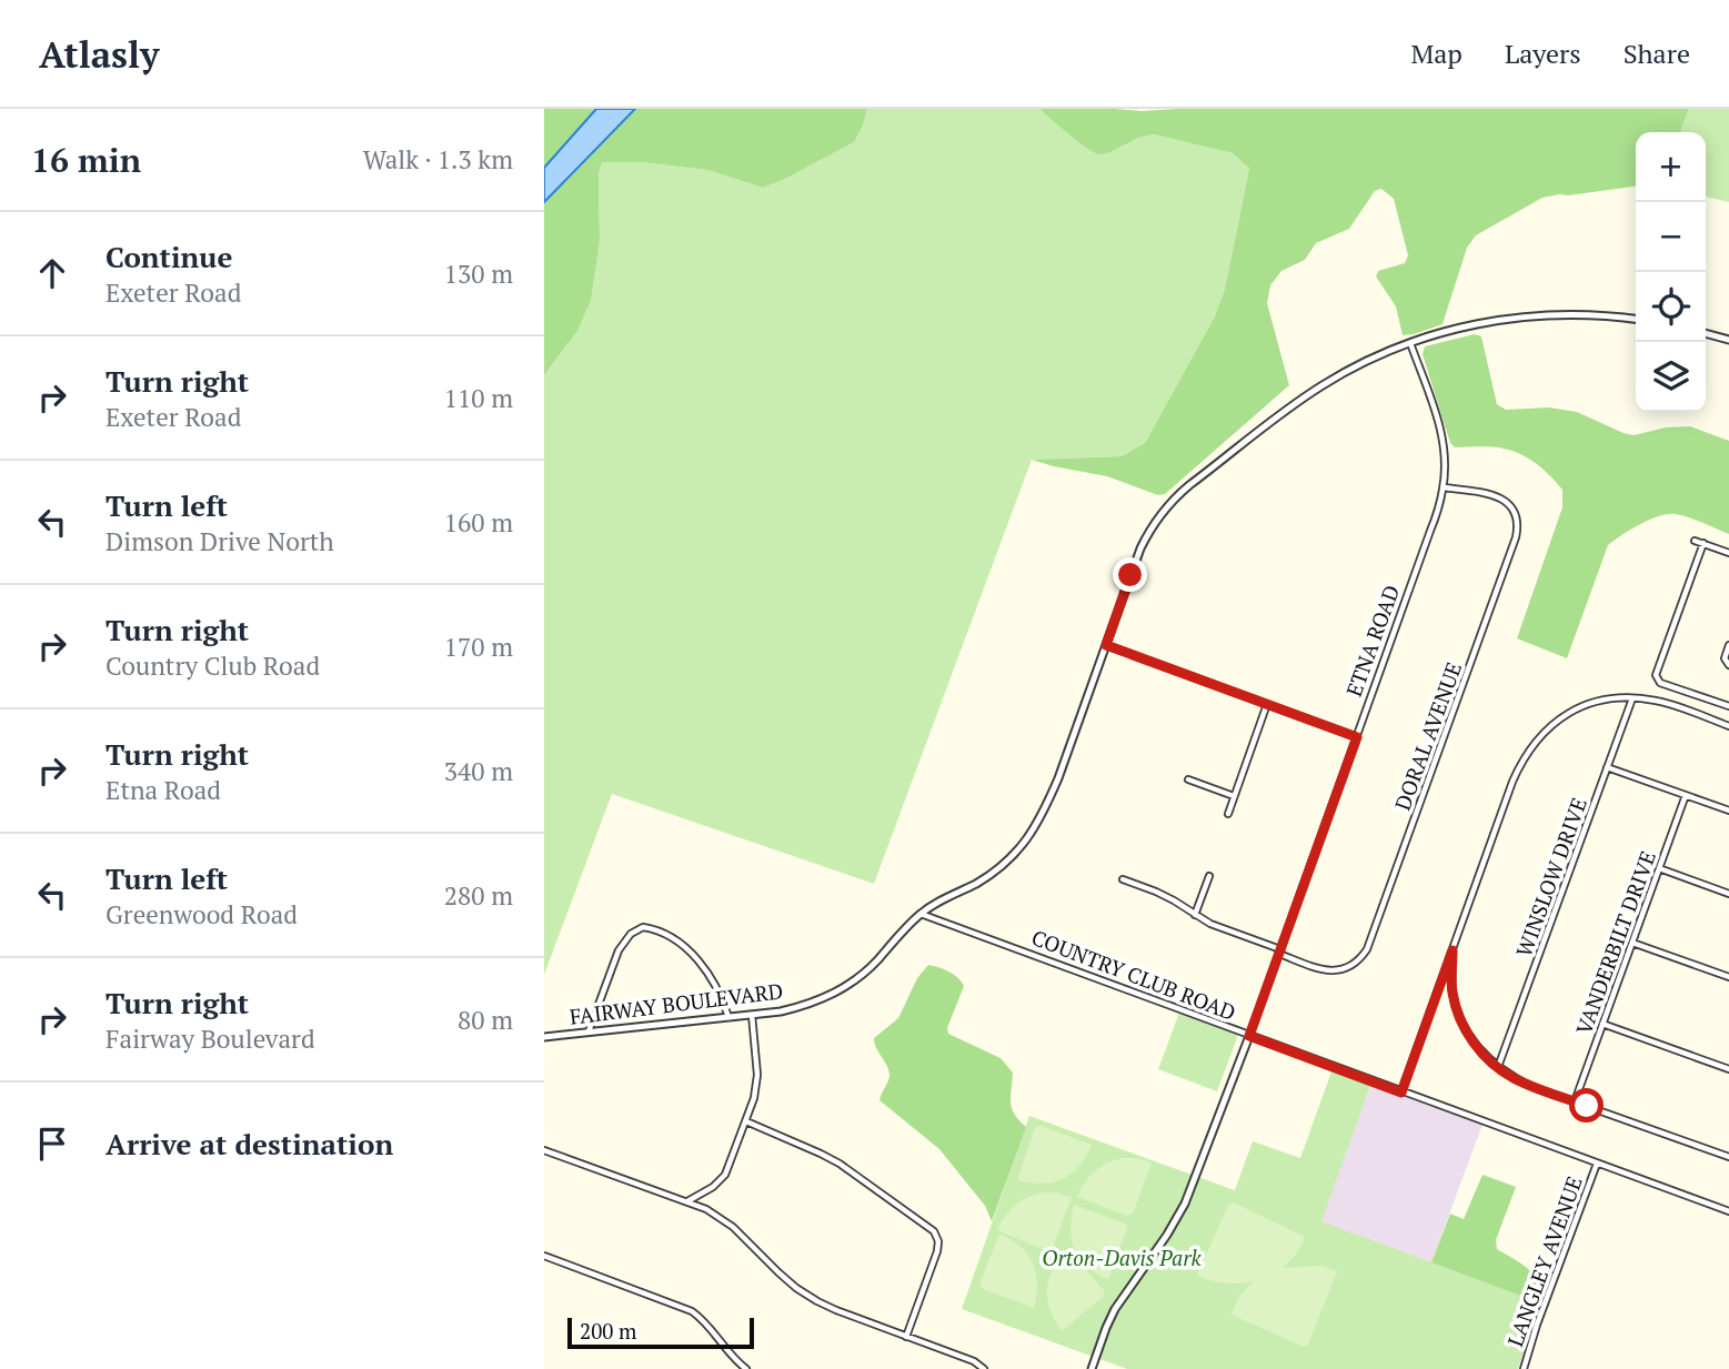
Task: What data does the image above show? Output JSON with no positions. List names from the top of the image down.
{
  "streets": {
    "street": [
      "ETNA ROAD",
      "DORAL AVENUE",
      "WINSLOW DRIVE",
      "VANDERBILT DRIVE",
      "COUNTRY CLUB ROAD",
      "FAIRWAY BOULEVARD",
      "LANGLEY AVENUE"
    ]
  },
  "crossings": [
    ["ETNA ROAD", "DORAL AVENUE"],
    ["ETNA ROAD", "COUNTRY CLUB ROAD"],
    ["ETNA ROAD", "FAIRWAY BOULEVARD"],
    ["COUNTRY CLUB ROAD", "FAIRWAY BOULEVARD"],
    ["COUNTRY CLUB ROAD", "LANGLEY AVENUE"]
  ],
  "parks": ["Orton-Davis Park"],
  "scale_bar": "200 m",
  "page": {
    "header": "Atlasly",
    "nav": ["Map", "Layers", "Share"],
    "heading": ["16 min", "Walk · 1.3 km"],
    "map_buttons": ["+", "−"],
    "list": [
      ["Continue", "Exeter Road", "130 m"],
      ["Turn right", "Exeter Road", "110 m"],
      ["Turn left", "Dimson Drive North", "160 m"],
      ["Turn right", "Country Club Road", "170 m"],
      ["Turn right", "Etna Road", "340 m"],
      ["Turn left", "Greenwood Road", "280 m"],
      ["Turn right", "Fairway Boulevard", "80 m"],
      "Arrive at destination"
    ],
    "scale": "200 m"
  }
}
